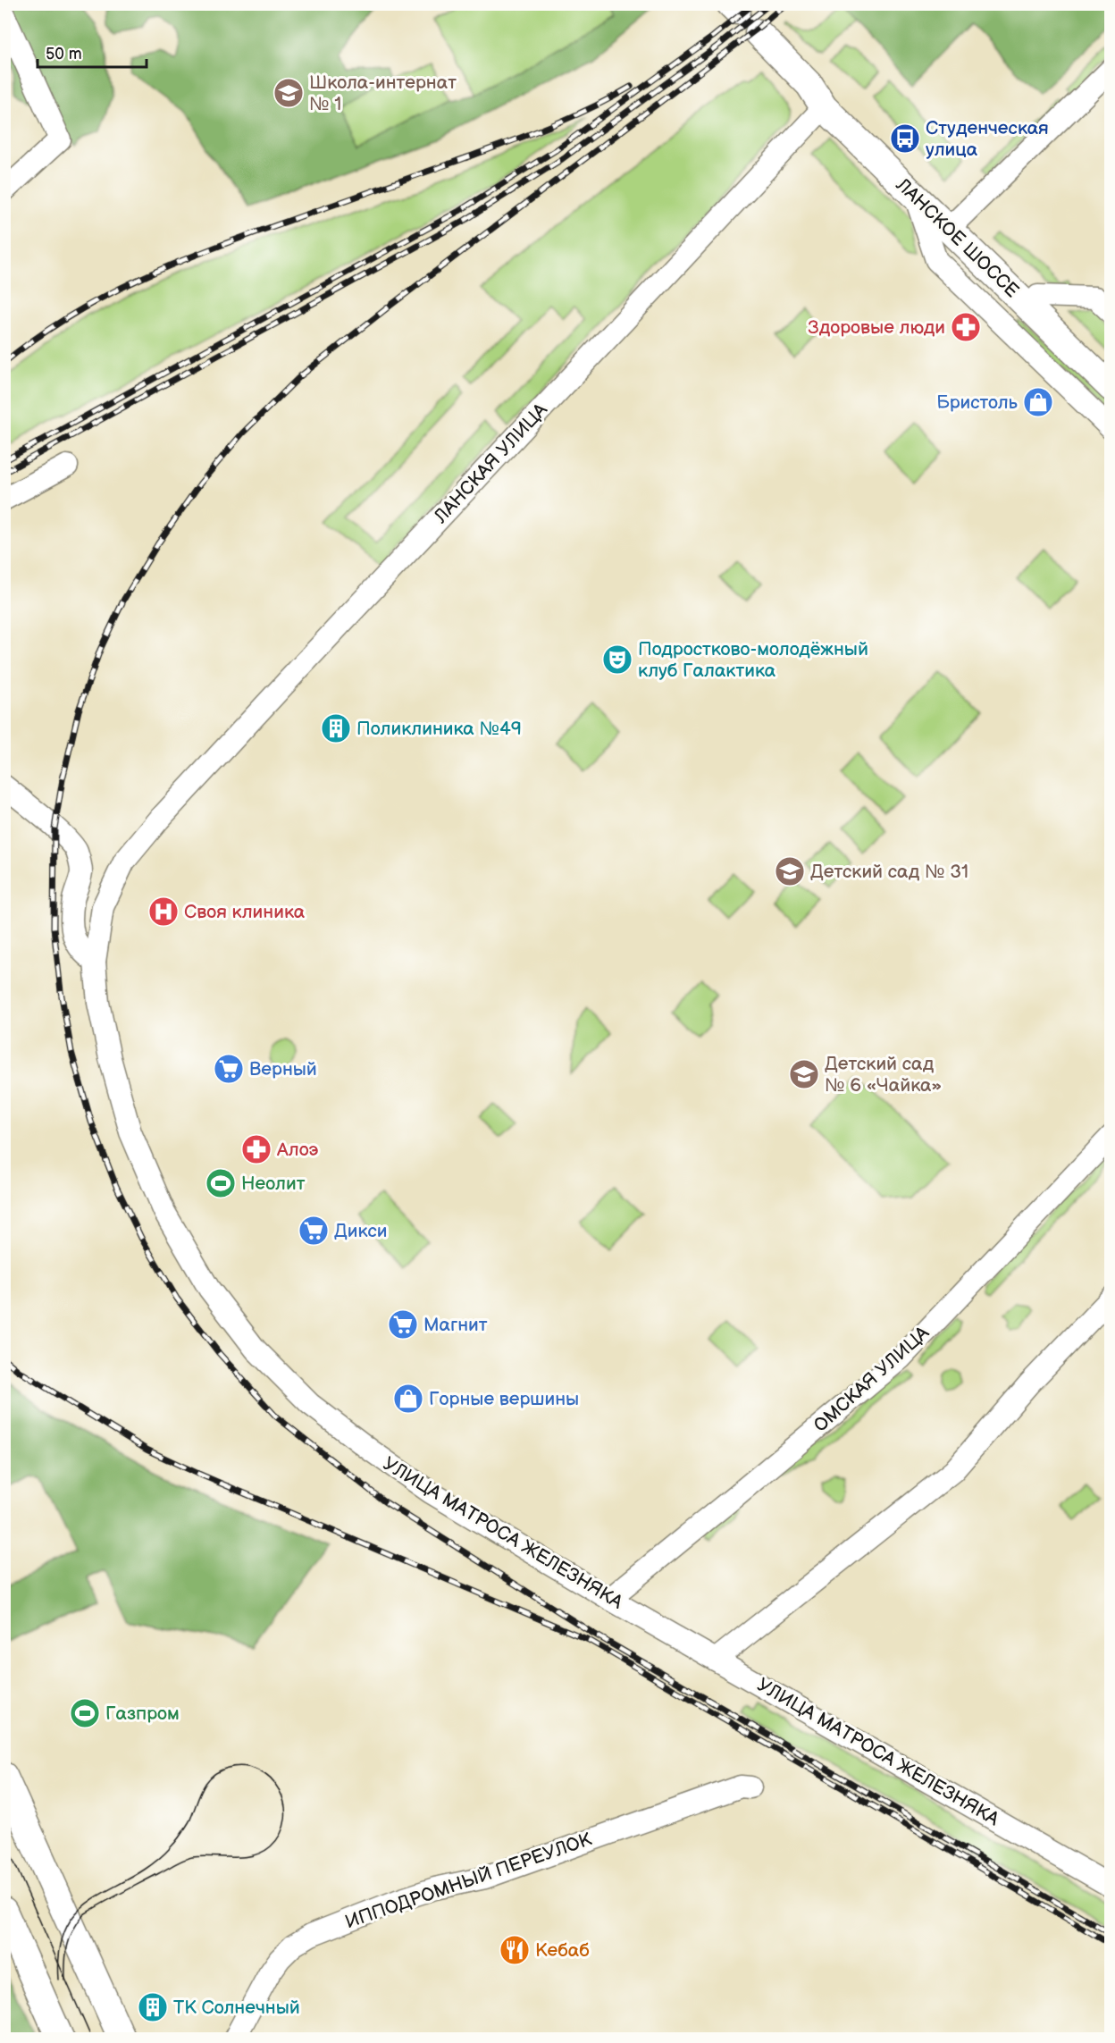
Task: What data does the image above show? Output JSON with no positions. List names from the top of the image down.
{
  "streets": {
    "main road": ["ЛАНСКОЕ ШОССЕ"],
    "street": [
      "ЛАНСКАЯ УЛИЦА",
      "ОМСКАЯ УЛИЦА",
      "УЛИЦА МАТРОСА ЖЕЛЕЗНЯКА",
      "ИППОДРОМНЫЙ ПЕРЕУЛОК"
    ]
  },
  "crossings": [
    ["ЛАНСКОЕ ШОССЕ", "ЛАНСКАЯ УЛИЦА"],
    ["ЛАНСКАЯ УЛИЦА", "УЛИЦА МАТРОСА ЖЕЛЕЗНЯКА"],
    ["ОМСКАЯ УЛИЦА", "УЛИЦА МАТРОСА ЖЕЛЕЗНЯКА"]
  ],
  "places": {
    "school or university": ["Школа-интернат № 1", "Детский сад № 31", "Детский сад № 6 «Чайка»"],
    "bus stop": ["Студенческая улица"],
    "pharmacy": ["Здоровые люди", "Алоэ"],
    "shop": ["Бристоль", "Горные вершины"],
    "theatre": ["Подростково-молодёжный клуб Галактика"],
    "building": ["Поликлиника №49", "ТК Солнечный"],
    "hospital": ["Своя клиника"],
    "supermarket": ["Верный", "Дикси", "Магнит"],
    "sports": ["Неолит", "Газпром"],
    "restaurant": ["Кебаб"]
  },
  "scale_bar": "50 m"
}
